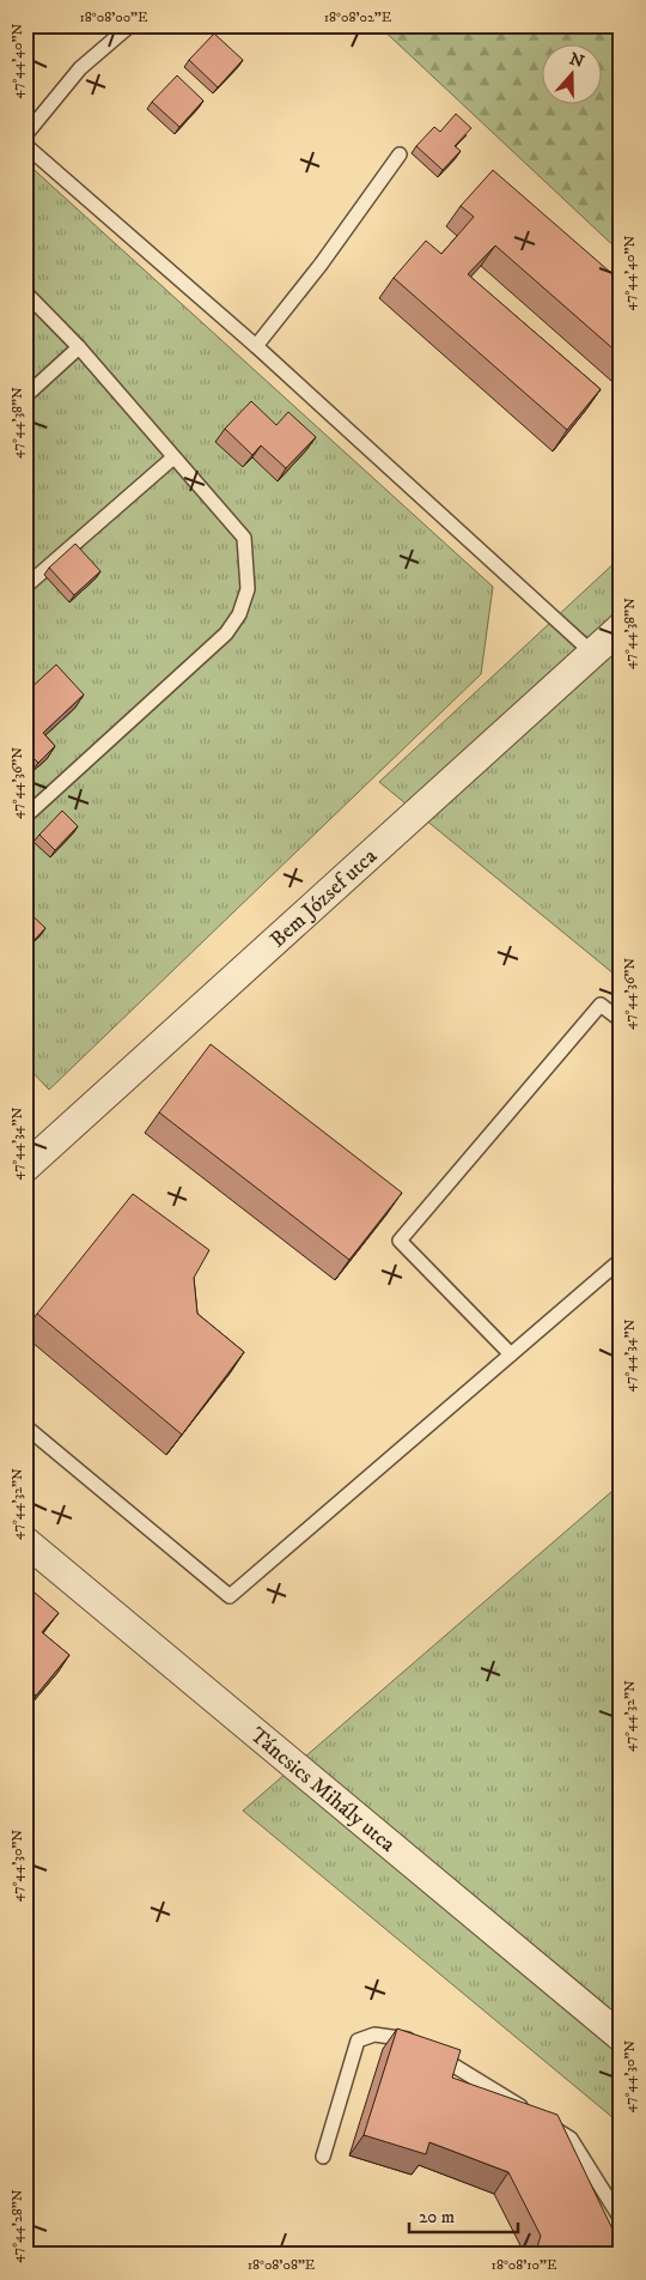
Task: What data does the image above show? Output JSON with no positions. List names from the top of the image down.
{
  "streets": {
    "street": ["Bem József utca", "Táncsics Mihály utca"]
  },
  "scale_bar": "20 m",
  "north": "top",
  "coordinates": [
    "18°08'00\"E",
    "18°08'02\"E",
    "47°44'40\"N",
    "47°44'38\"N",
    "47°44'36\"N",
    "47°44'34\"N",
    "47°44'32\"N",
    "47°44'30\"N",
    "47°44'28\"N",
    "18°08'08\"E",
    "18°08'10\"E"
  ]
}
